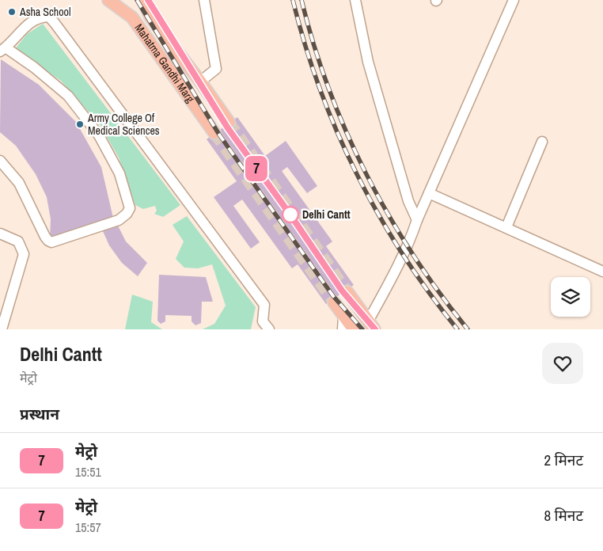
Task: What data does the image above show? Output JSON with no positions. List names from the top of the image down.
{
  "streets": {
    "main road": ["Mahatma Gandhi Marg"]
  },
  "places": ["Asha School", "Army College Of Medical Sciences", "Delhi Cantt"],
  "lines": ["metro line 7"],
  "page": {
    "on_map": "7",
    "heading": [
      ["Delhi Cantt", "मेट्रो"],
      "प्रस्थान"
    ],
    "list": [
      {
        "mark": "7",
        "name": "मेट्रो",
        "note": "15:51",
        "value": "2 मिनट"
      },
      {
        "mark": "7",
        "name": "मेट्रो",
        "note": "15:57",
        "value": "8 मिनट"
      }
    ]
  }
}
